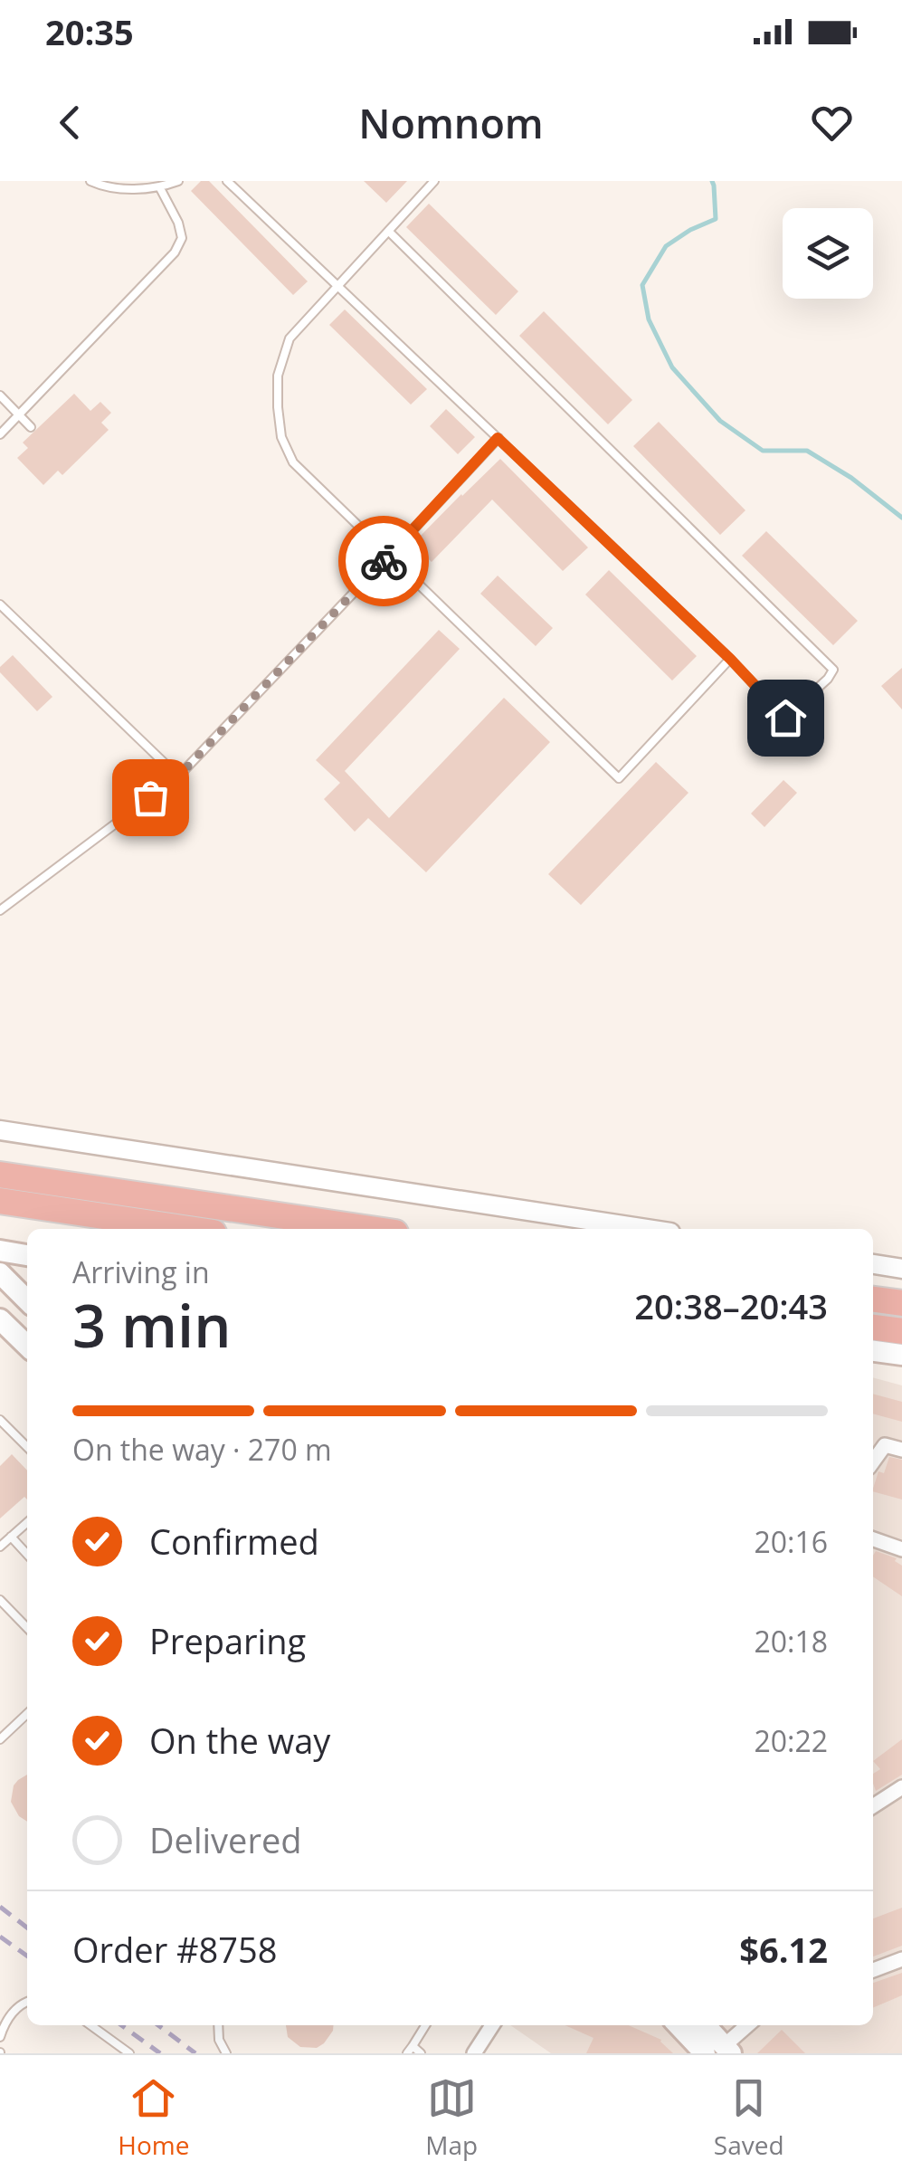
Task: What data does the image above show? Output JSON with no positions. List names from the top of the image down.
{
  "page": {
    "status": "20:35",
    "header": "Nomnom",
    "heading": ["3 min", "Arriving in", "20:38–20:43"],
    "panel": ["Order #8758", "$6.12"],
    "bar": "On the way · 270 m",
    "list": [
      ["Confirmed", "20:16"],
      ["Preparing", "20:18"],
      ["On the way", "20:22"],
      "Delivered"
    ],
    "tabs": ["Home", "Map", "Saved"]
  }
}
